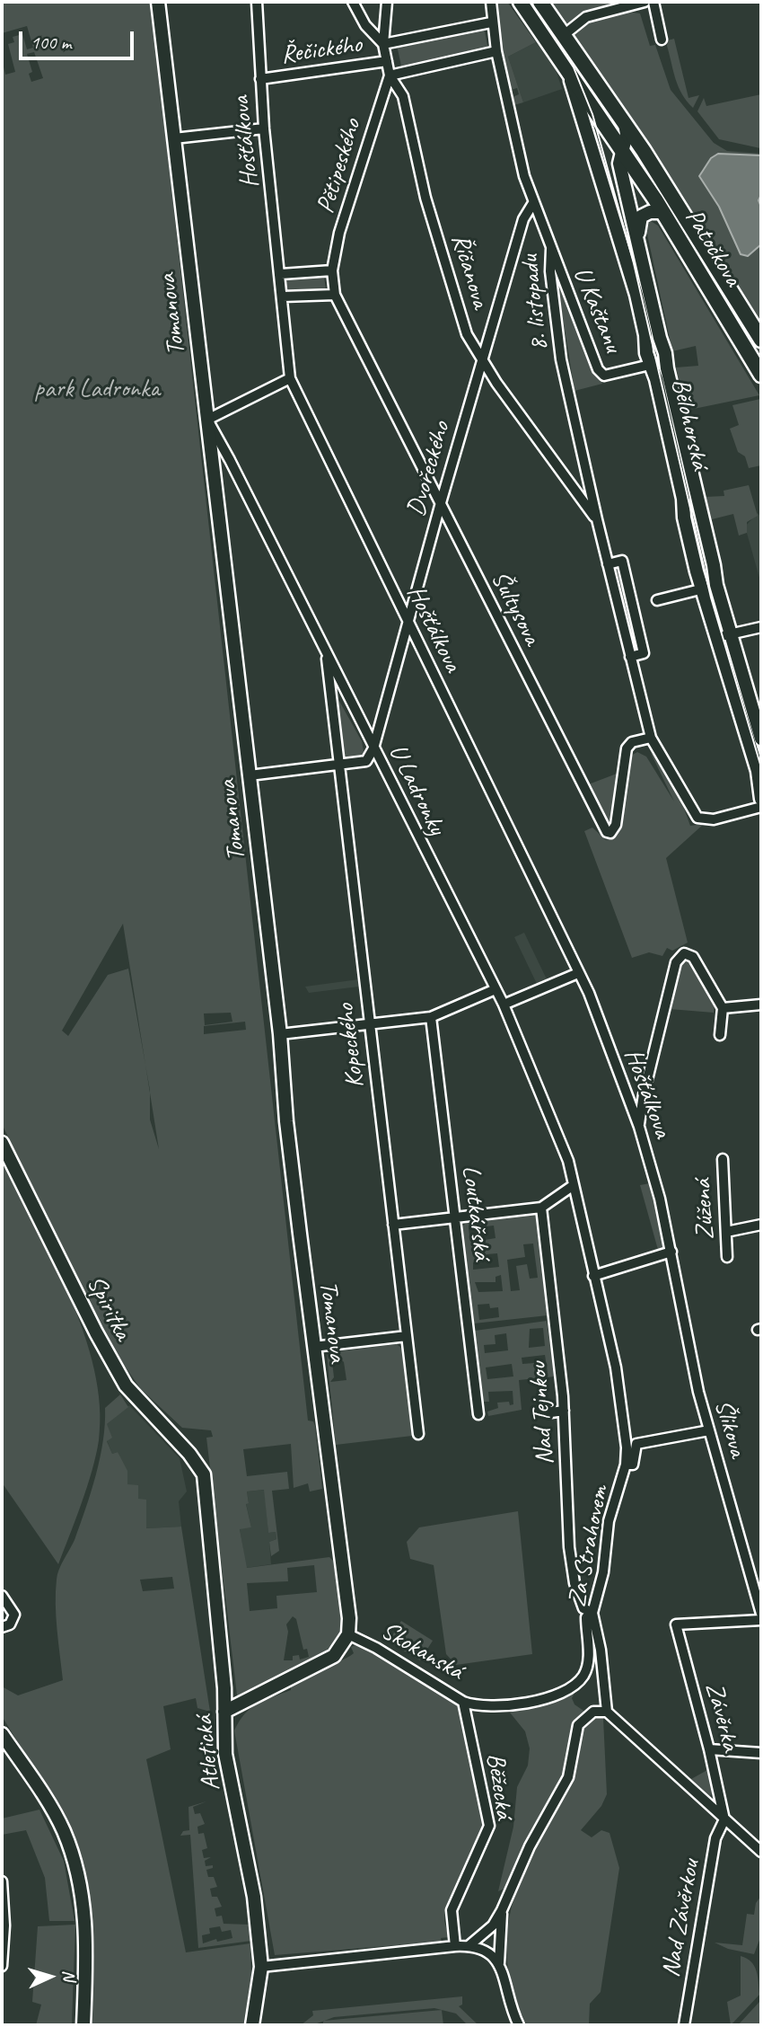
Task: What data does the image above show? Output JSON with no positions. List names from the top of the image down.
{
  "streets": {
    "main road": ["Patočkova", "Bělohorská"],
    "street": [
      "Řečického",
      "Hošťálkova",
      "Pětipeského",
      "Říčanova",
      "8. listopadu",
      "U Kaštanu",
      "Tomanova",
      "Dvořeckého",
      "Šultysova",
      "U Ladronky",
      "Kopeckého",
      "Zúžená",
      "Loutkářská",
      "Spiritka",
      "Nad Tejnkou",
      "Šlikova",
      "Za Strahovem",
      "Skokanská",
      "Závěrka",
      "Atletická",
      "Běžecká",
      "Nad Závěrkou"
    ]
  },
  "crossings": [
    ["Řečického", "Hošťálkova"],
    ["Řečického", "Pětipeského"],
    ["Řečického", "Říčanova"],
    ["Řečického", "8. listopadu"],
    ["Hošťálkova", "Dvořeckého"],
    ["Hošťálkova", "Šlikova"],
    ["Pětipeského", "Říčanova"],
    ["Pětipeského", "Šultysova"],
    ["Patočkova", "Bělohorská"],
    ["Říčanova", "8. listopadu"],
    ["Říčanova", "Dvořeckého"],
    ["8. listopadu", "U Kaštanu"],
    ["8. listopadu", "Dvořeckého"],
    ["8. listopadu", "Šultysova"],
    ["U Kaštanu", "Bělohorská"],
    ["Tomanova", "U Ladronky"],
    ["Tomanova", "Skokanská"],
    ["Dvořeckého", "Šultysova"],
    ["Dvořeckého", "U Ladronky"],
    ["U Ladronky", "Kopeckého"],
    ["U Ladronky", "Za Strahovem"],
    ["Spiritka", "Atletická"],
    ["Nad Tejnkou", "Za Strahovem"],
    ["Nad Tejnkou", "Skokanská"],
    ["Za Strahovem", "Skokanská"],
    ["Skokanská", "Atletická"],
    ["Skokanská", "Běžecká"],
    ["Závěrka", "Nad Závěrkou"]
  ],
  "parks": ["park Ladronka"],
  "scale_bar": "100 m",
  "north": "right"
}
